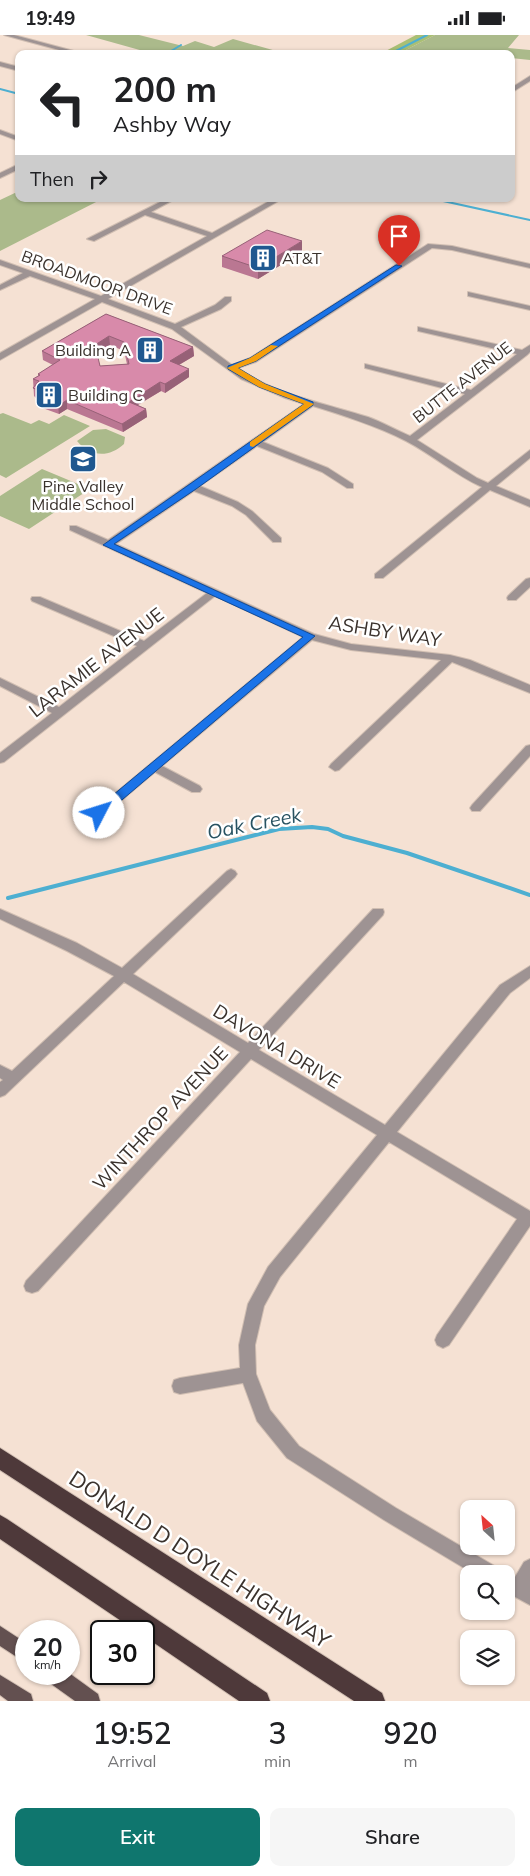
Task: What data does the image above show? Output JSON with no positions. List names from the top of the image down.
{
  "streets": {
    "highway": ["DONALD D DOYLE HIGHWAY"],
    "street": [
      "BROADMOOR DRIVE",
      "BUTTE AVENUE",
      "ASHBY WAY",
      "LARAMIE AVENUE",
      "DAVONA DRIVE",
      "WINTHROP AVENUE"
    ]
  },
  "crossings": [
    ["BROADMOOR DRIVE", "BUTTE AVENUE"],
    ["ASHBY WAY", "LARAMIE AVENUE"],
    ["DAVONA DRIVE", "WINTHROP AVENUE"]
  ],
  "water": ["Oak Creek"],
  "places": {
    "building": ["AT&T", "Building A", "Building C"],
    "school or university": ["Pine Valley Middle School"]
  },
  "north": "top left",
  "page": {
    "status": "19:49",
    "turn": ["200 m", "Ashby Way"],
    "then": "Then",
    "speed": "20 km/h",
    "limit": "30",
    "eta": [
      "19:52",
      "Arrival",
      "3",
      "min",
      "920",
      "m"
    ],
    "buttons": ["Exit", "Share"]
  }
}
